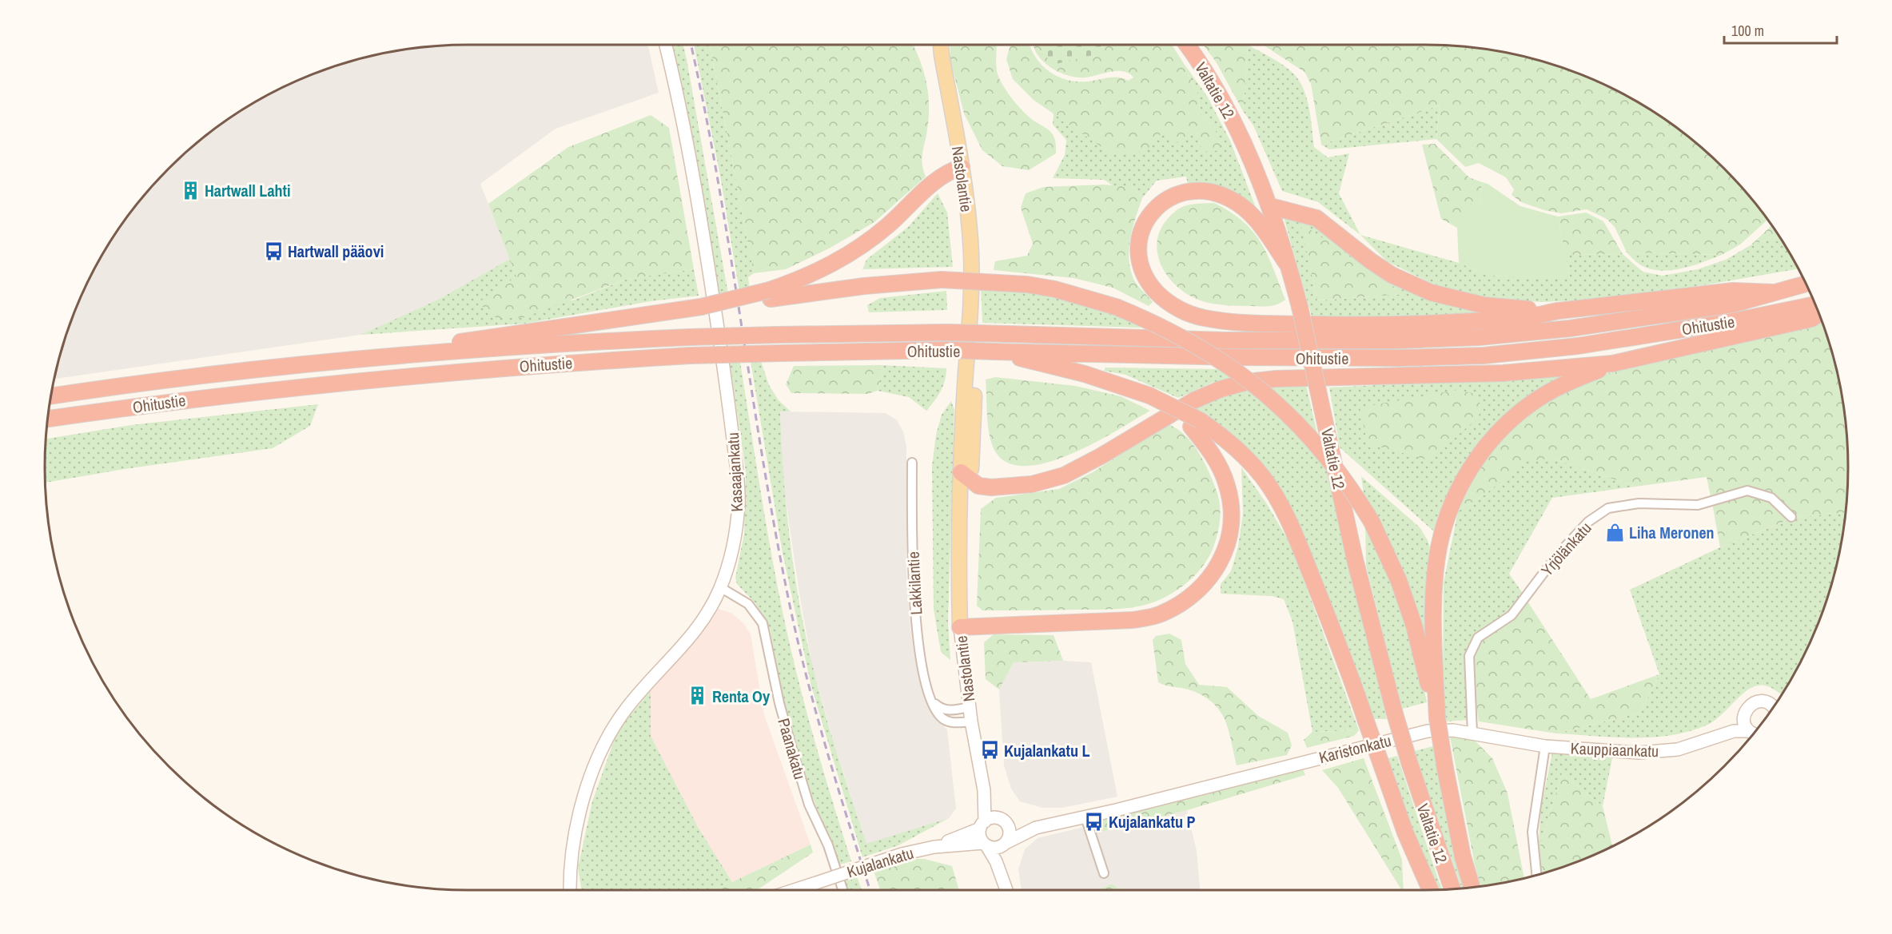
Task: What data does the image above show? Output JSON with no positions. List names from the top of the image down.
{
  "streets": {
    "highway": ["Valtatie 12", "Ohitustie"],
    "main road": ["Nastolantie"],
    "street": [
      "Kasaajankatu",
      "Yrjölänkatu",
      "Lakkilantie",
      "Paanakatu",
      "Karistonkatu",
      "Kauppiaankatu",
      "Kujalankatu"
    ]
  },
  "crossings": [
    ["Nastolantie", "Lakkilantie"],
    ["Nastolantie", "Karistonkatu"],
    ["Nastolantie", "Kujalankatu"],
    ["Kasaajankatu", "Paanakatu"],
    ["Yrjölänkatu", "Karistonkatu"],
    ["Karistonkatu", "Kauppiaankatu"],
    ["Karistonkatu", "Kujalankatu"]
  ],
  "places": {
    "building": ["Hartwall Lahti", "Renta Oy"],
    "bus stop": ["Hartwall pääovi", "Kujalankatu L", "Kujalankatu P"],
    "shop": ["Liha Meronen"]
  },
  "scale_bar": "100 m"
}
